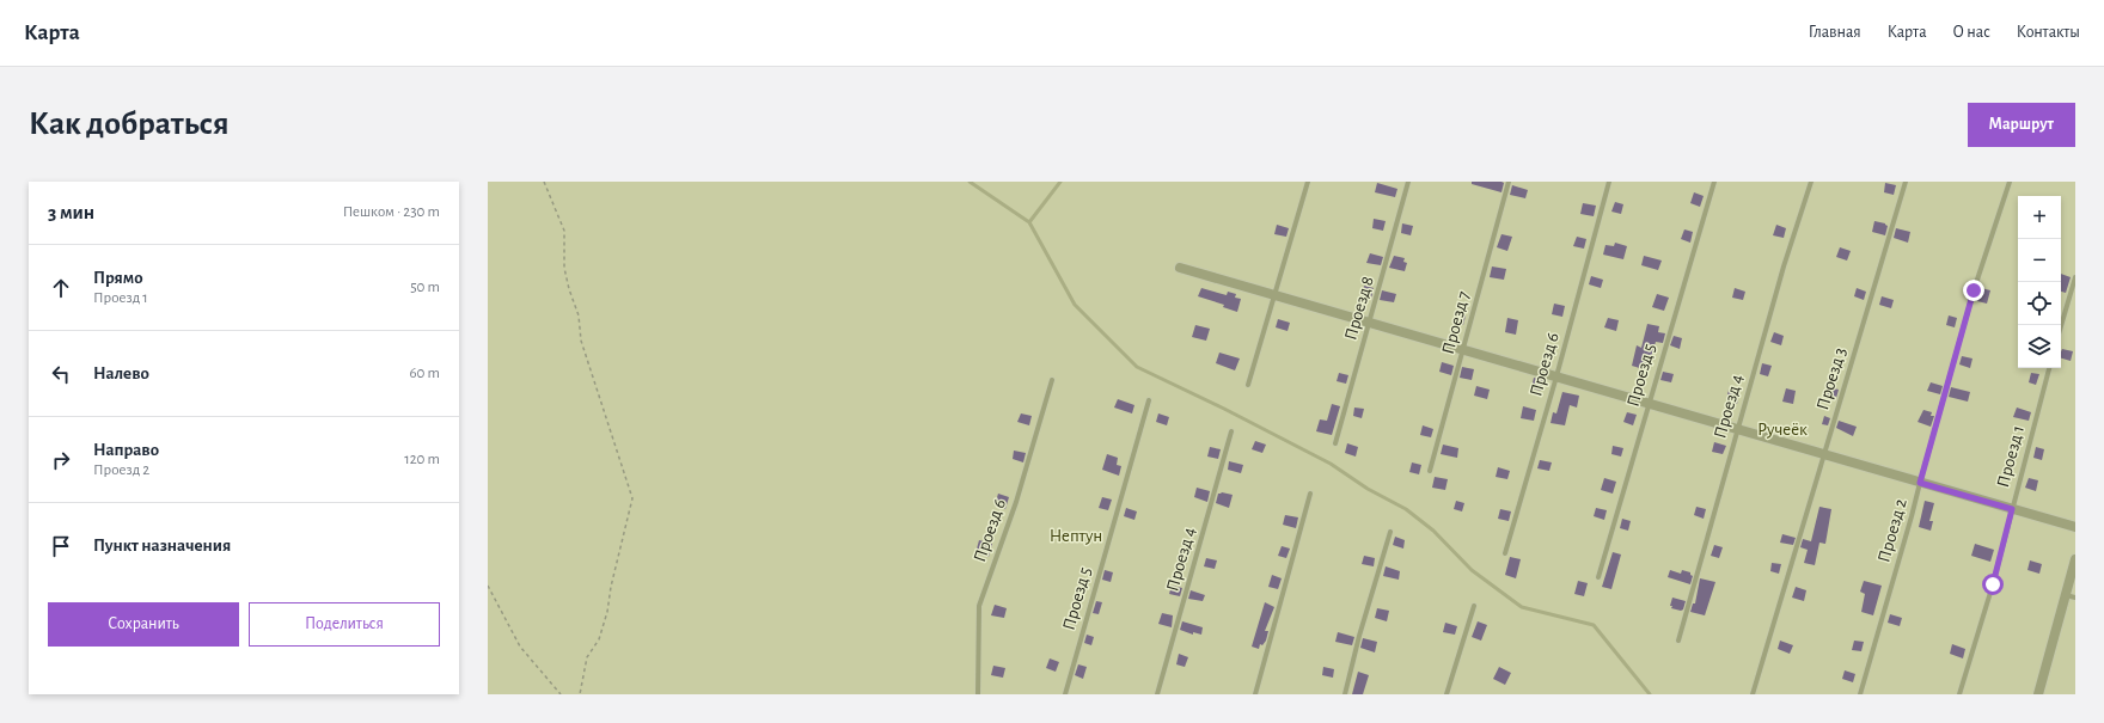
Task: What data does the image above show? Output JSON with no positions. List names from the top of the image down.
{
  "streets": {
    "lane": [
      "Проезд 8",
      "Проезд 7",
      "Проезд 6",
      "Проезд 5",
      "Проезд 3",
      "Проезд 4",
      "Проезд 1",
      "Проезд 2"
    ]
  },
  "parks": ["Ручеёк", "Нептун"],
  "page": {
    "header": "Карта",
    "nav": [
      "Главная",
      "Карта",
      "О нас",
      "Контакты"
    ],
    "buttons": [
      "Маршрут",
      ["Сохранить", "Поделиться"]
    ],
    "title": "Как добраться",
    "heading": ["3 мин", "Пешком · 230 m"],
    "map_buttons": ["+", "−"],
    "list": [
      ["Прямо", "Проезд 1", "50 m"],
      ["Налево", "60 m"],
      ["Направо", "Проезд 2", "120 m"],
      "Пункт назначения"
    ]
  }
}
